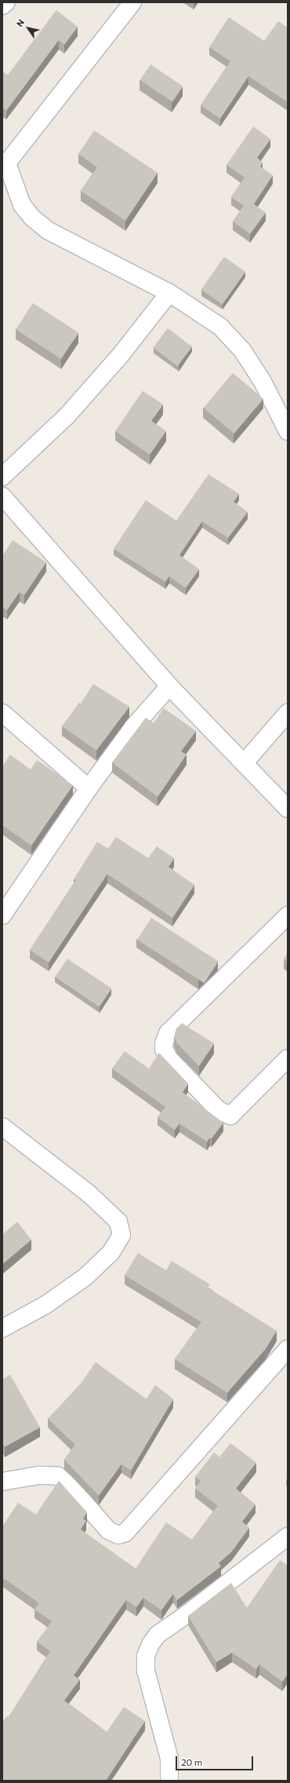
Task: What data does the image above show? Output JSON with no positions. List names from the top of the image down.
{
  "scale_bar": "20 m",
  "north": "top left"
}
